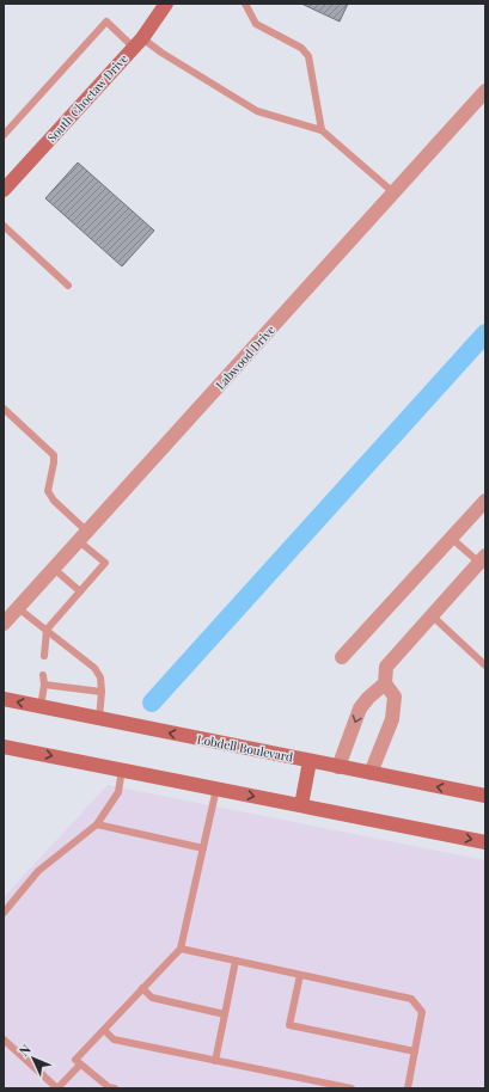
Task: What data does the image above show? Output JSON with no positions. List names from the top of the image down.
{
  "streets": {
    "main road": ["South Choctaw Drive", "Lobdell Boulevard"],
    "street": ["Labwood Drive"]
  },
  "north": "top left"
}
